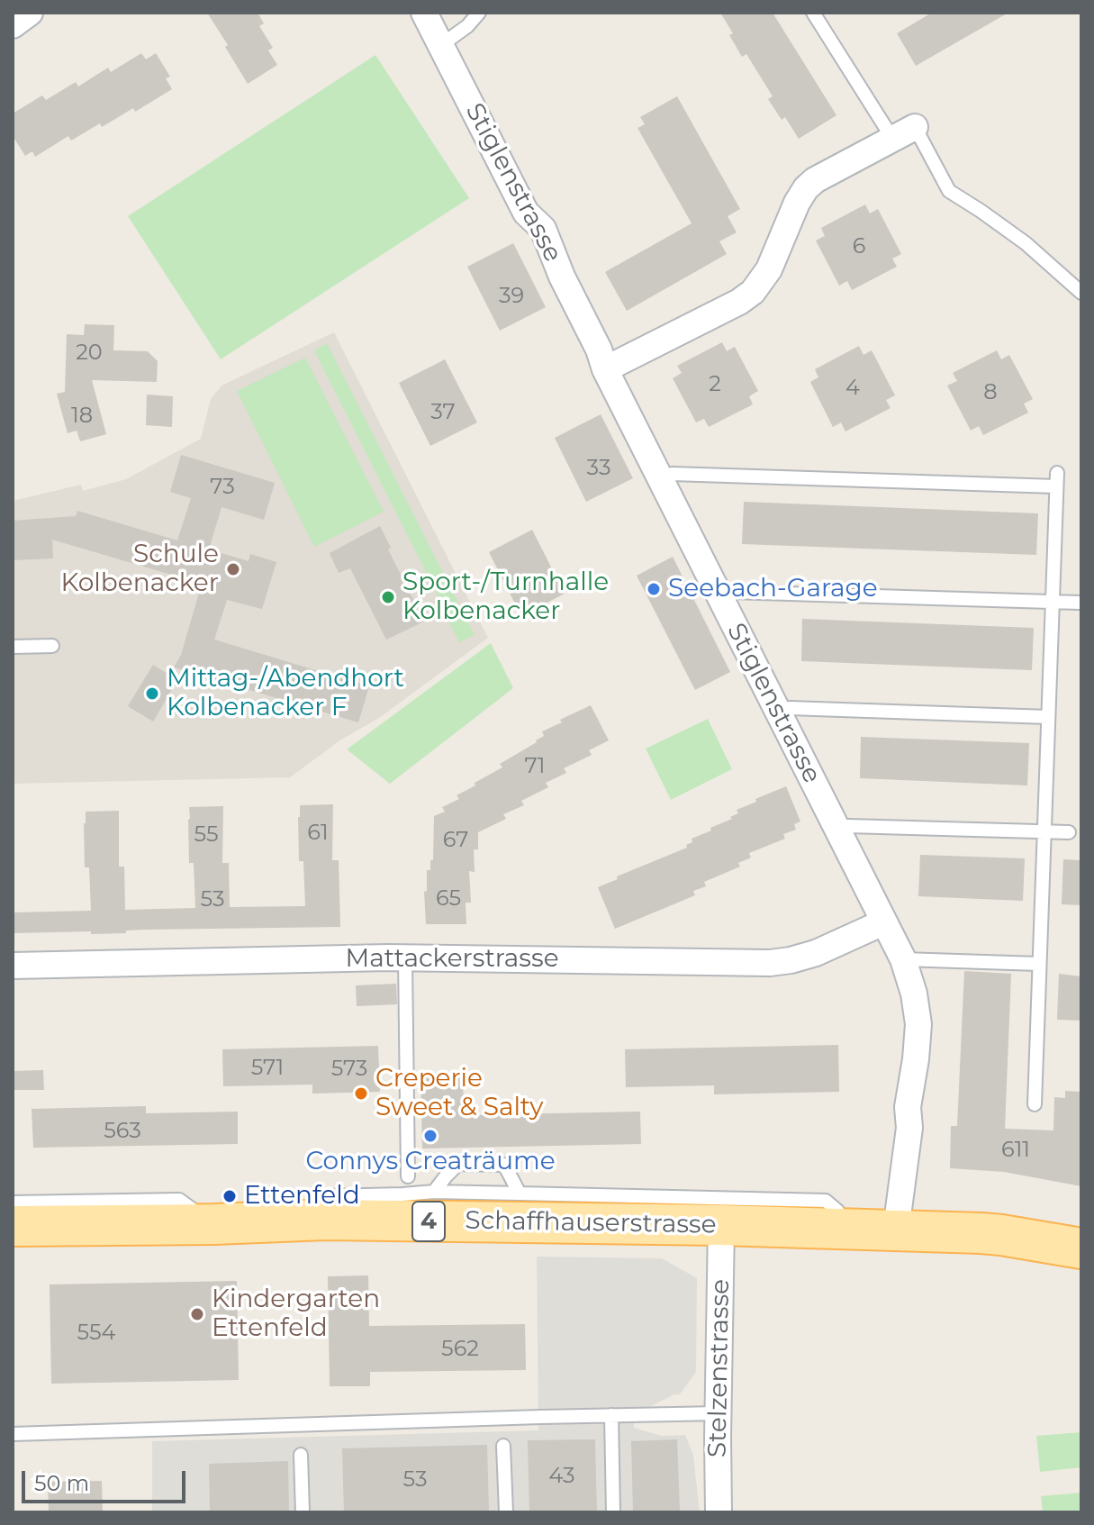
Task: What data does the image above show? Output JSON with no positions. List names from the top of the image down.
{
  "streets": {
    "main road": ["4", "Schaffhauserstrasse"],
    "street": ["Stiglenstrasse", "Mattackerstrasse", "Stelzenstrasse"]
  },
  "crossings": [
    ["Stiglenstrasse", "Mattackerstrasse"],
    ["Stiglenstrasse", "Schaffhauserstrasse"],
    ["Schaffhauserstrasse", "Stelzenstrasse"]
  ],
  "places": [
    "Schule Kolbenacker",
    "Seebach-Garage",
    "Sport-/Turnhalle Kolbenacker",
    "Mittag-/Abendhort Kolbenacker F",
    "Creperie Sweet & Salty",
    "Connys Creaträume",
    "Ettenfeld",
    "Kindergarten Ettenfeld"
  ],
  "house_numbers": [
    "6",
    "39",
    "20",
    "2",
    "4",
    "8",
    "37",
    "18",
    "33",
    "73",
    "71",
    "61",
    "55",
    "67",
    "65",
    "53",
    "571",
    "573",
    "563",
    "611",
    "554",
    "562",
    "43",
    "53"
  ],
  "scale_bar": "50 m"
}
